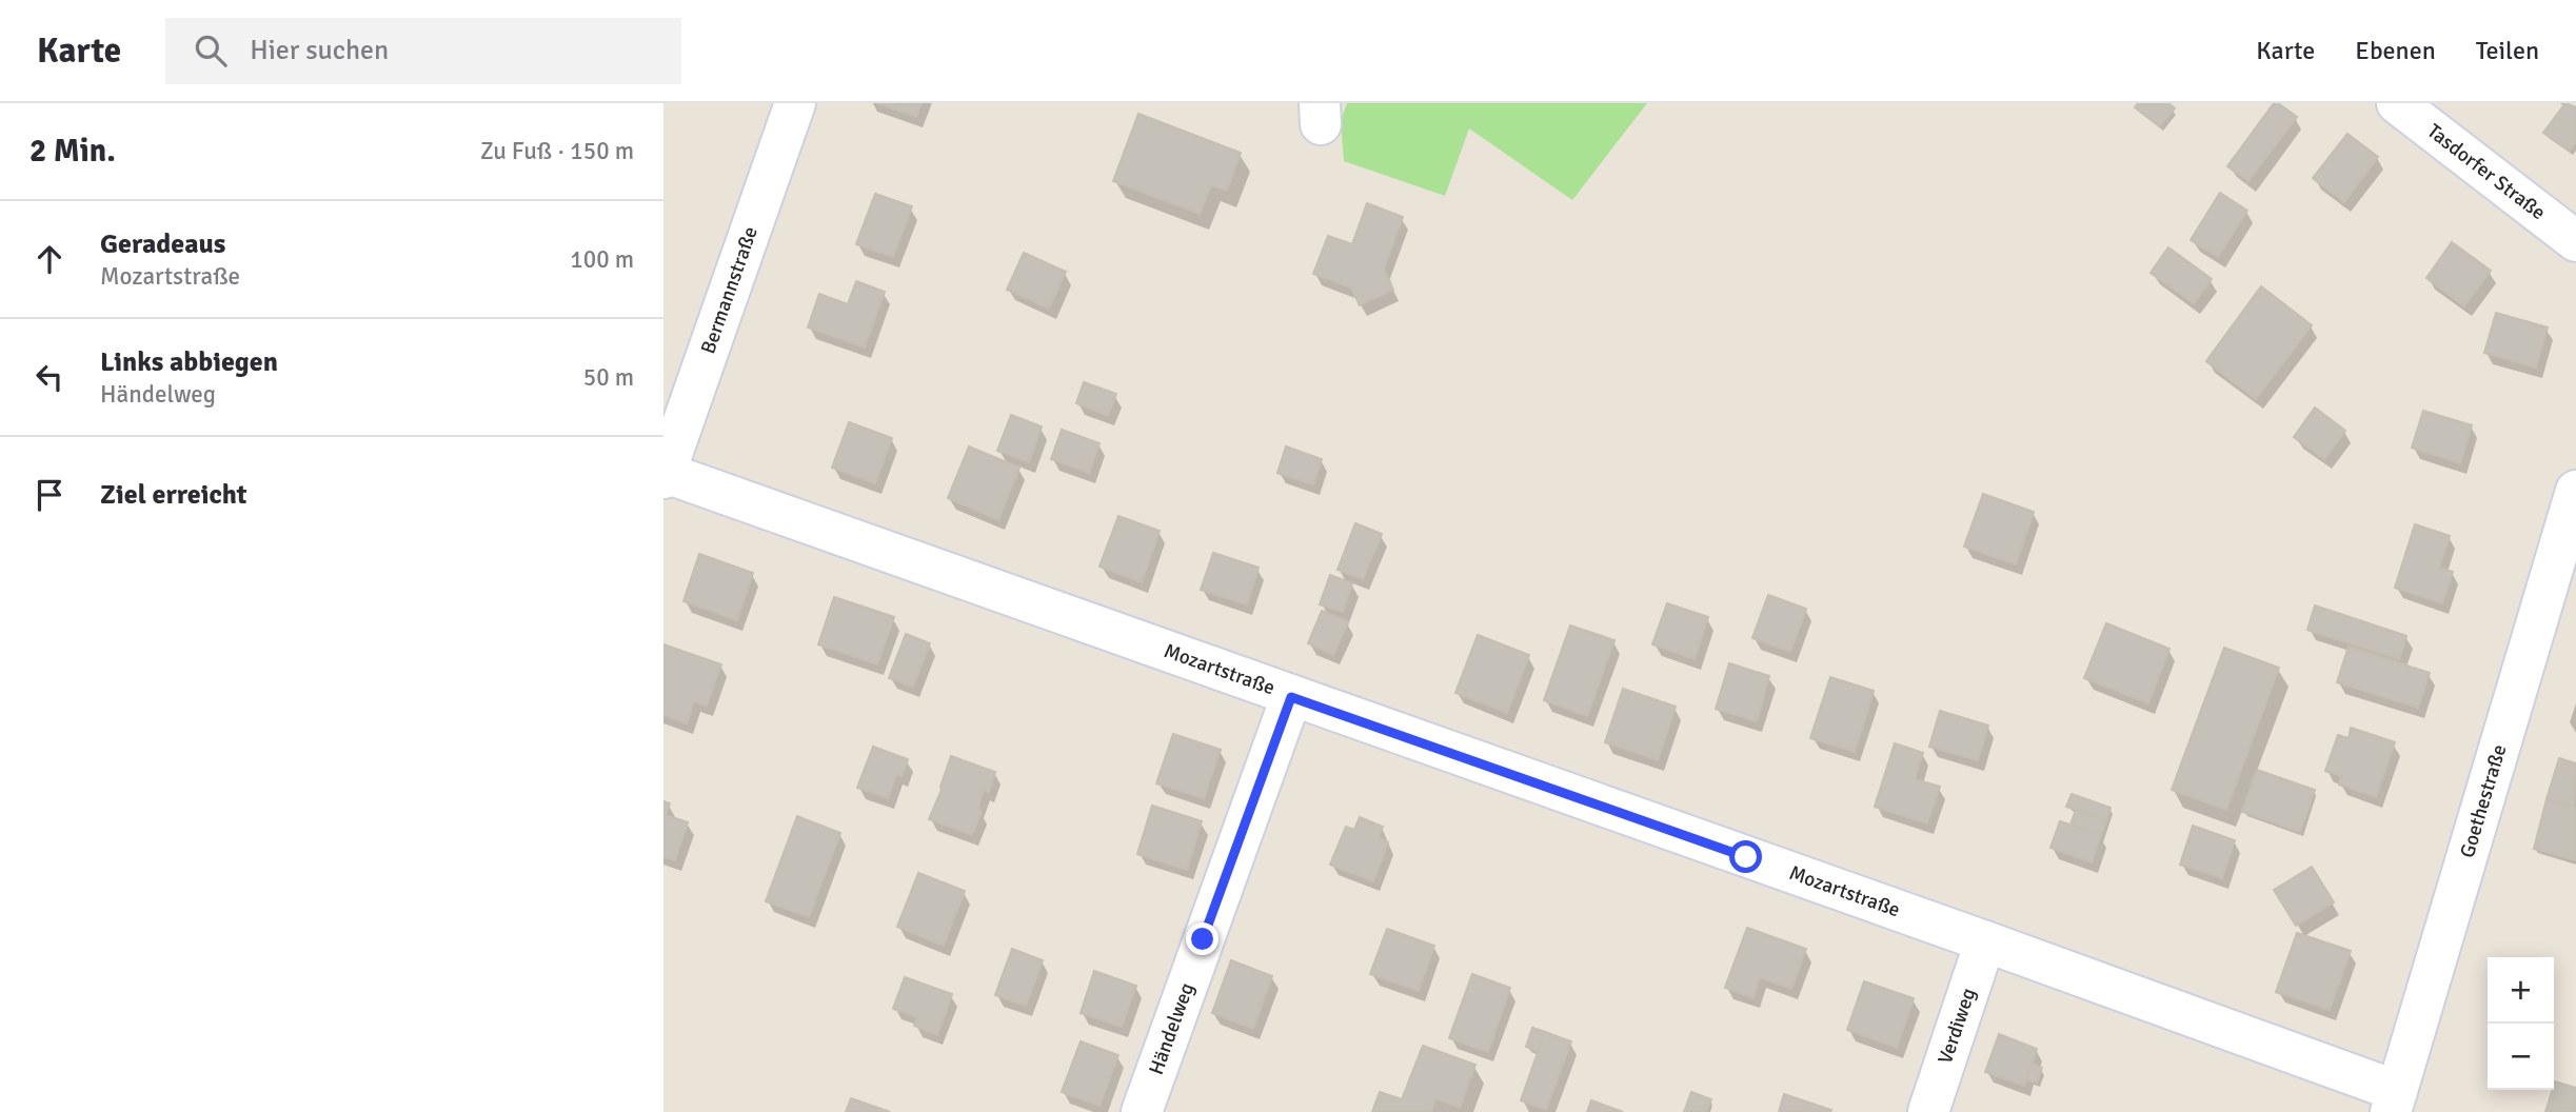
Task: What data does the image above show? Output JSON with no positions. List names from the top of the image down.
{
  "streets": {
    "street": [
      "Tasdorfer Straße",
      "Bermannstraße",
      "Mozartstraße",
      "Goethestraße",
      "Verdiweg",
      "Händelweg"
    ]
  },
  "crossings": [
    ["Bermannstraße", "Mozartstraße"],
    ["Mozartstraße", "Goethestraße"],
    ["Mozartstraße", "Verdiweg"],
    ["Mozartstraße", "Händelweg"]
  ],
  "page": {
    "header": "Karte",
    "search": "Hier suchen",
    "nav": ["Karte", "Ebenen", "Teilen"],
    "heading": ["2 Min.", "Zu Fuß · 150 m"],
    "list": [
      ["Geradeaus", "Mozartstraße", "100 m"],
      ["Links abbiegen", "Händelweg", "50 m"],
      "Ziel erreicht"
    ],
    "map_buttons": ["+", "−"]
  }
}
